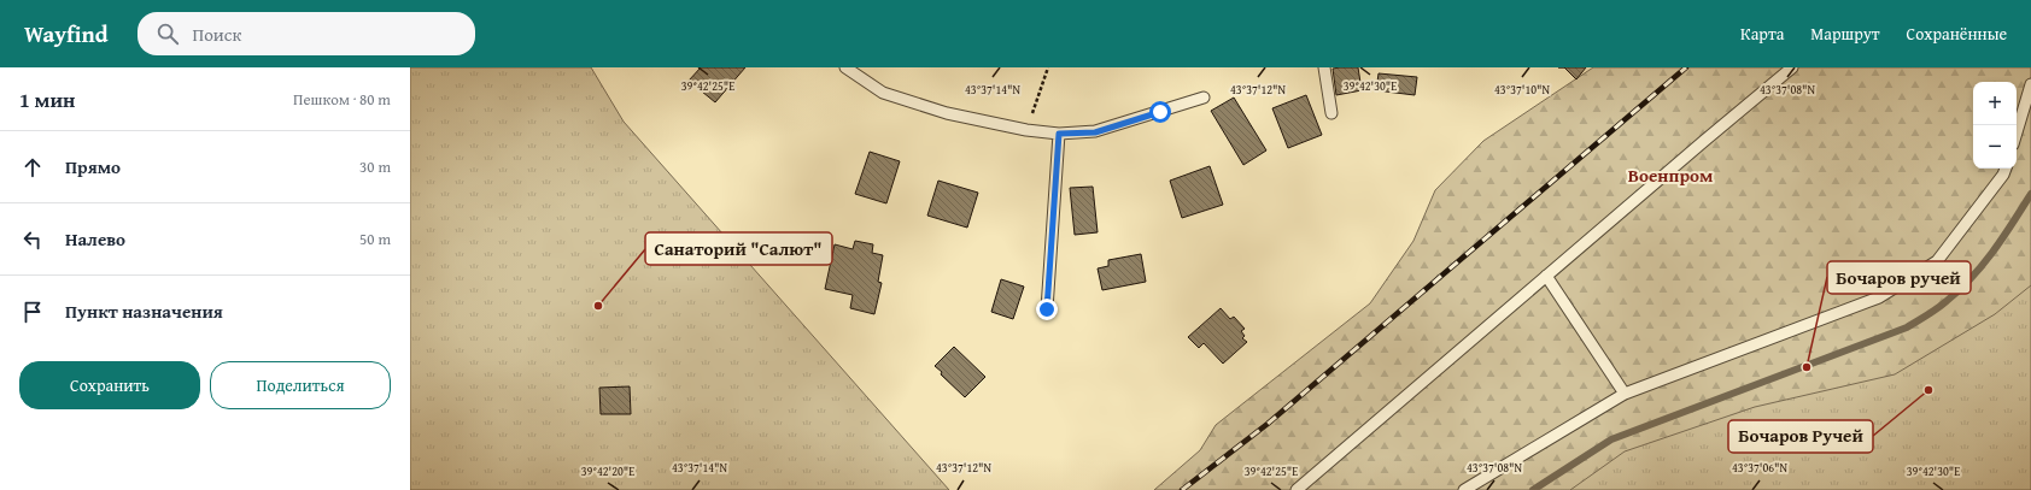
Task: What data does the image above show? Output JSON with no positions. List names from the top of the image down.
{
  "districts": ["Военпром"],
  "places": ["Санаторий \"Салют\"", "Бочаров ручей", "Бочаров Ручей"],
  "page": {
    "header": "Wayfind",
    "search": "Поиск",
    "nav": ["Карта", "Маршрут", "Сохранённые"],
    "heading": ["1 мин", "Пешком · 80 m"],
    "map_buttons": ["+", "−"],
    "list": [
      ["Прямо", "30 m"],
      ["Налево", "50 m"],
      "Пункт назначения"
    ],
    "buttons": ["Сохранить", "Поделиться"]
  },
  "coordinates": [
    "39°42'25\"E",
    "39°42'30\"E",
    "43°37'14\"N",
    "43°37'12\"N",
    "43°37'10\"N",
    "43°37'08\"N",
    "43°37'06\"N",
    "39°42'20\"E"
  ]
}
